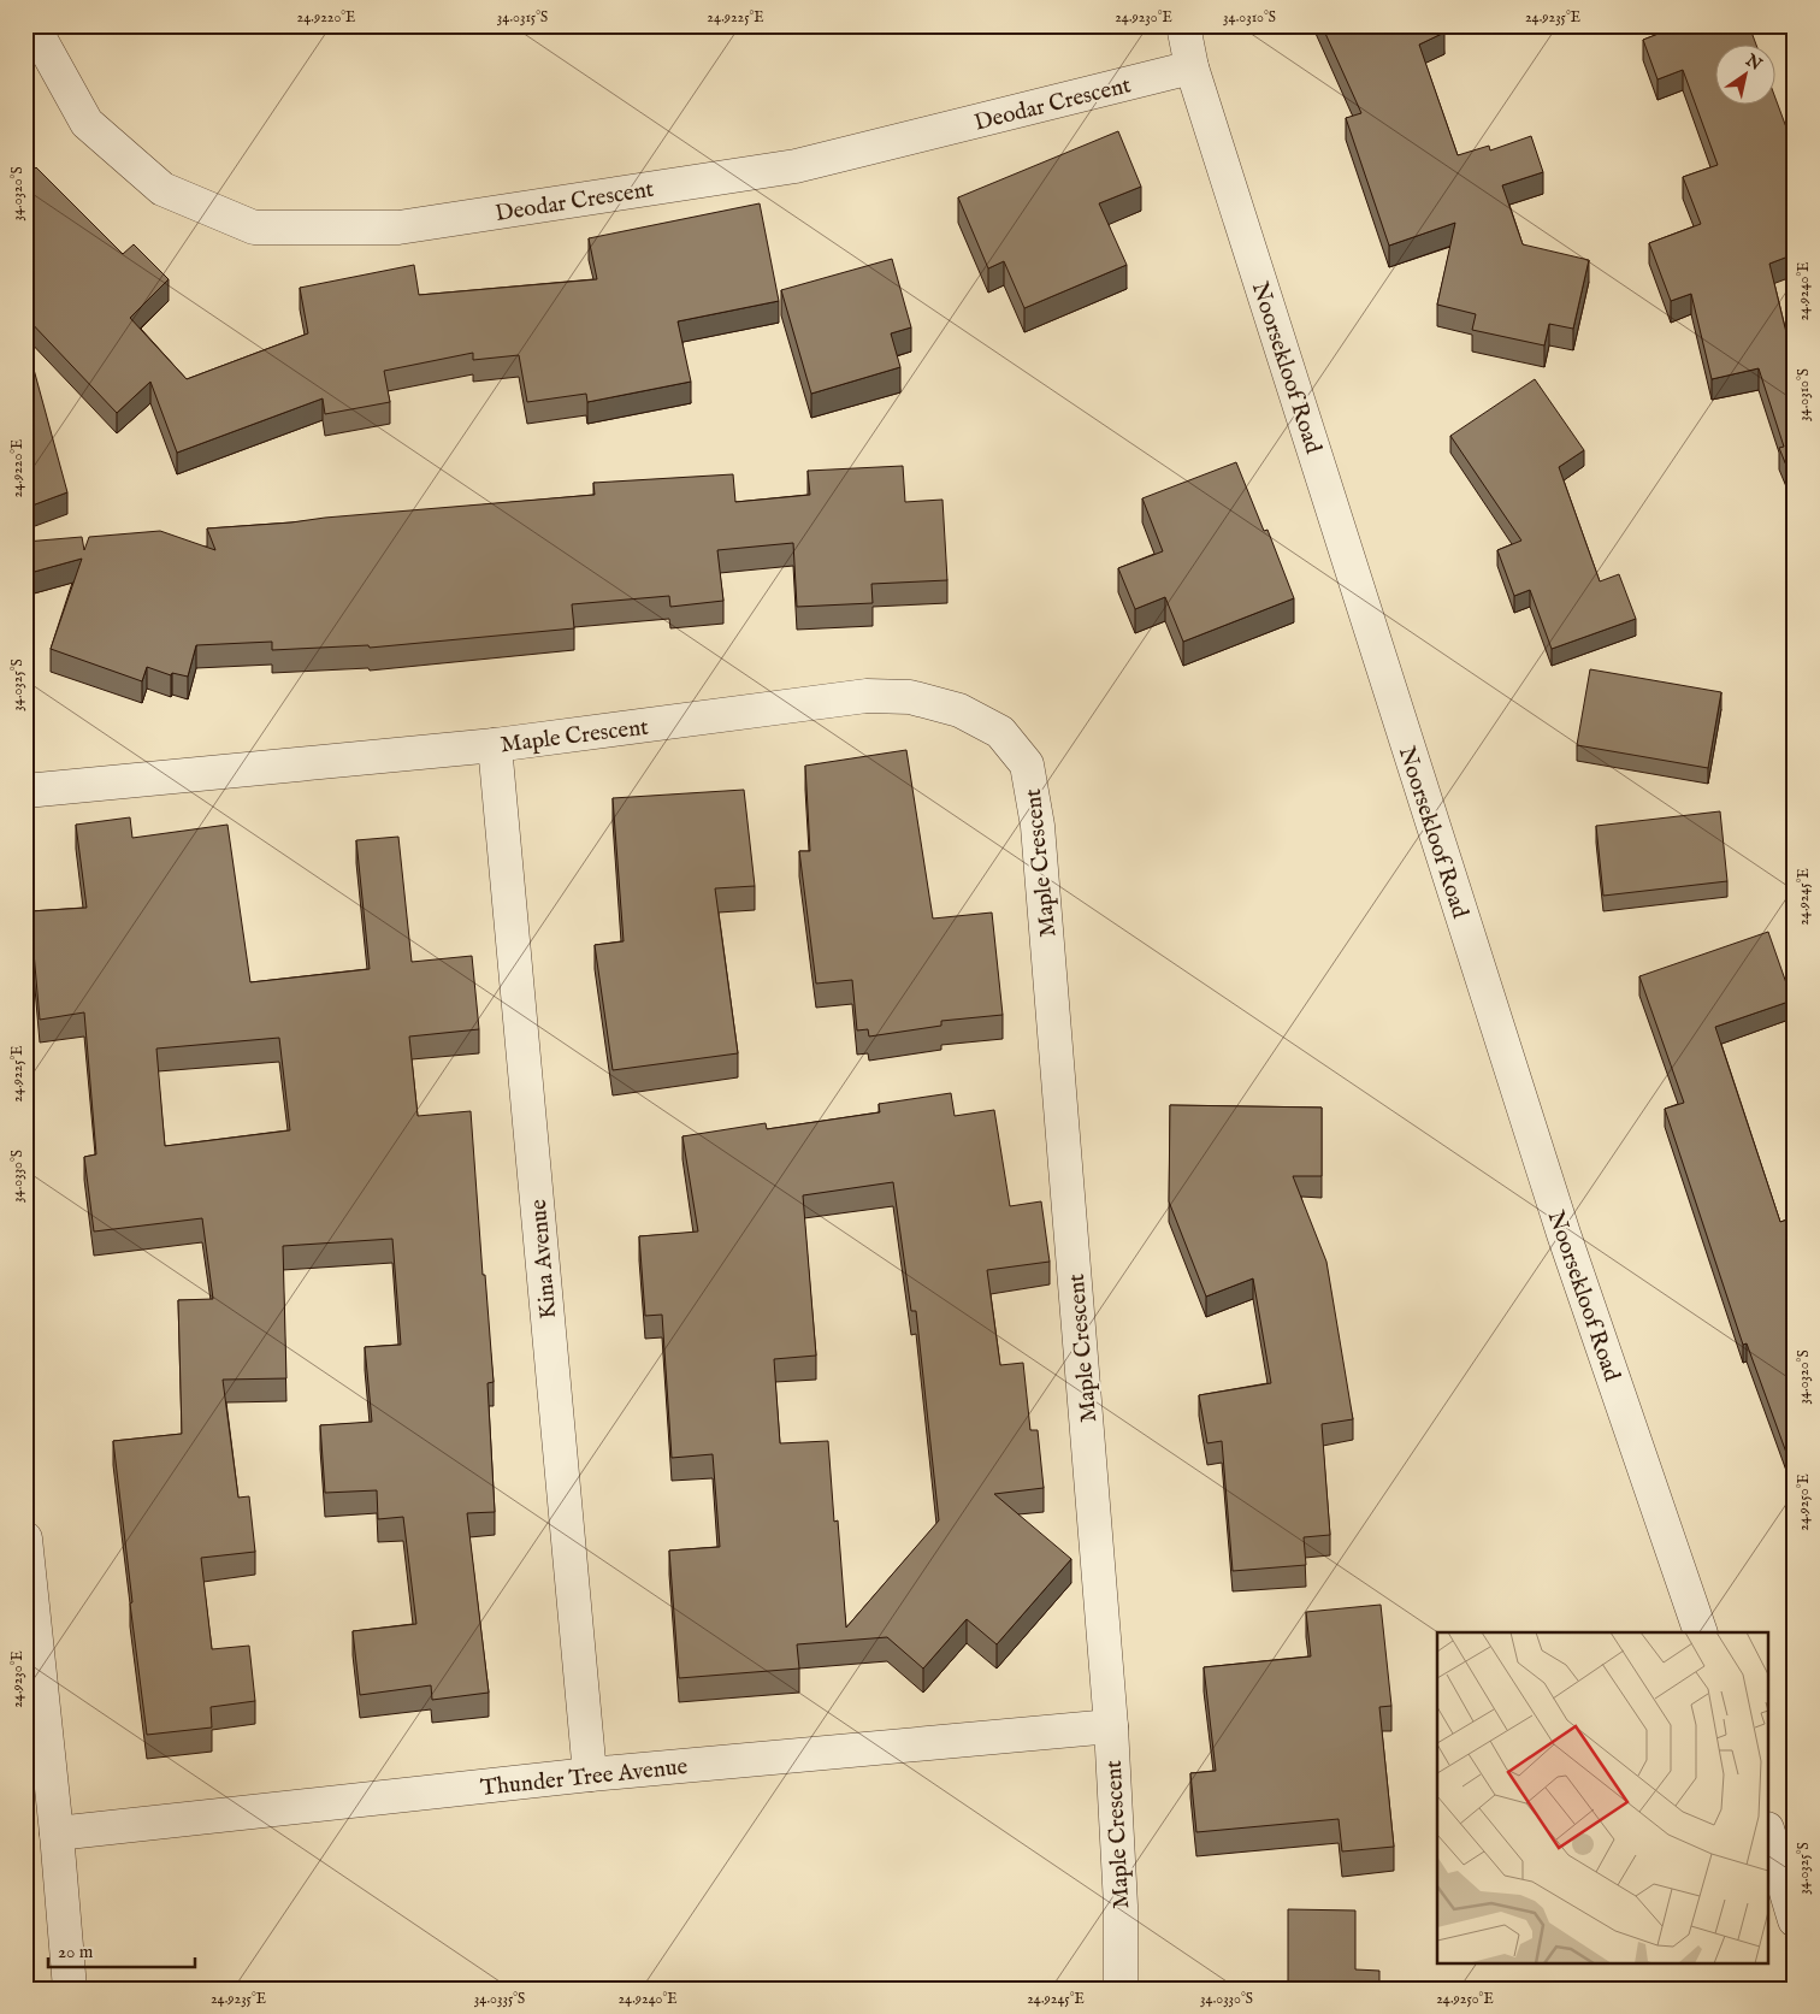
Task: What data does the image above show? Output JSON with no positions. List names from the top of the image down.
{
  "streets": {
    "street": [
      "Deodar Crescent",
      "Noorsekloof Road",
      "Maple Crescent",
      "Kina Avenue",
      "Thunder Tree Avenue"
    ]
  },
  "crossings": [
    ["Deodar Crescent", "Noorsekloof Road"],
    ["Maple Crescent", "Kina Avenue"],
    ["Maple Crescent", "Thunder Tree Avenue"],
    ["Kina Avenue", "Thunder Tree Avenue"]
  ],
  "scale_bar": "20 m",
  "north": "top right",
  "coordinates": [
    "24.9220°E",
    "34.0315°S",
    "24.9225°E",
    "24.9230°E",
    "34.0310°S",
    "24.9235°E",
    "34.0320°S",
    "24.9240°E",
    "34.0325°S",
    "24.9245°E",
    "34.0330°S",
    "24.9250°E",
    "34.0335°S"
  ]
}
